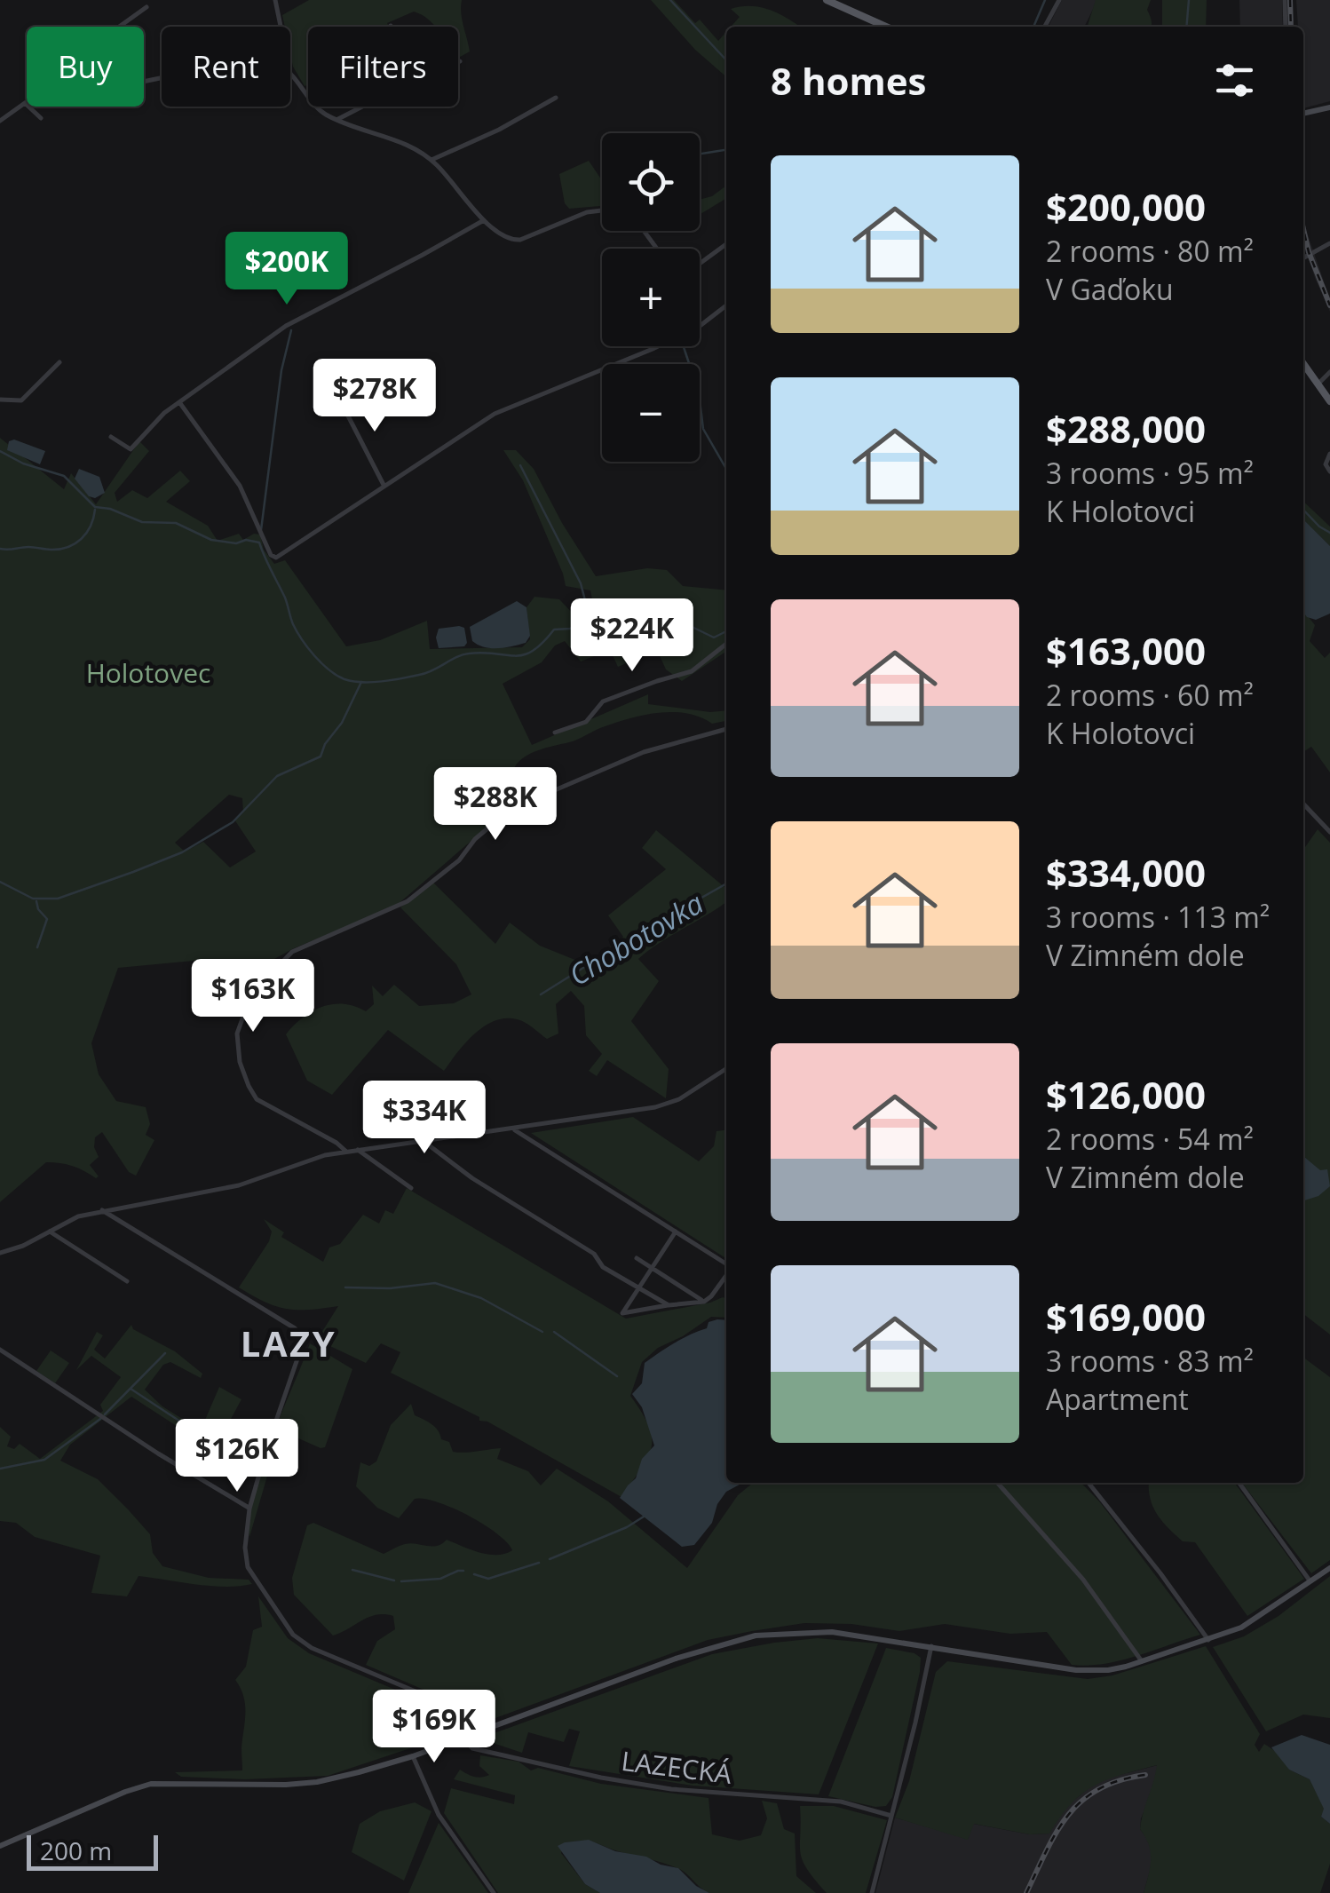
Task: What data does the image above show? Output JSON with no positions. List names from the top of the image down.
{
  "streets": {
    "street": ["LAZECKÁ"]
  },
  "districts": ["LAZY"],
  "water": ["Chobotovka"],
  "parks": ["Holotovec"],
  "scale_bar": "200 m",
  "page": {
    "chip": ["Buy", "Rent", "Filters"],
    "heading": "8 homes",
    "map_buttons": ["+", "−"],
    "list": [
      {
        "name": "$200,000",
        "note": "2 rooms · 80 m² · V Gaďoku"
      },
      {
        "name": "$288,000",
        "note": "3 rooms · 95 m² · K Holotovci"
      },
      {
        "name": "$163,000",
        "note": "2 rooms · 60 m² · K Holotovci"
      },
      {
        "name": "$334,000",
        "note": "3 rooms · 113 m² · V Zimném dole"
      },
      {
        "name": "$126,000",
        "note": "2 rooms · 54 m² · V Zimném dole"
      },
      {
        "name": "$169,000",
        "note": "3 rooms · 83 m² · Apartment"
      }
    ],
    "price": [
      "$200K",
      "$278K",
      "$224K",
      "$288K",
      "$163K",
      "$334K",
      "$126K",
      "$169K"
    ],
    "scale": "200 m"
  }
}
